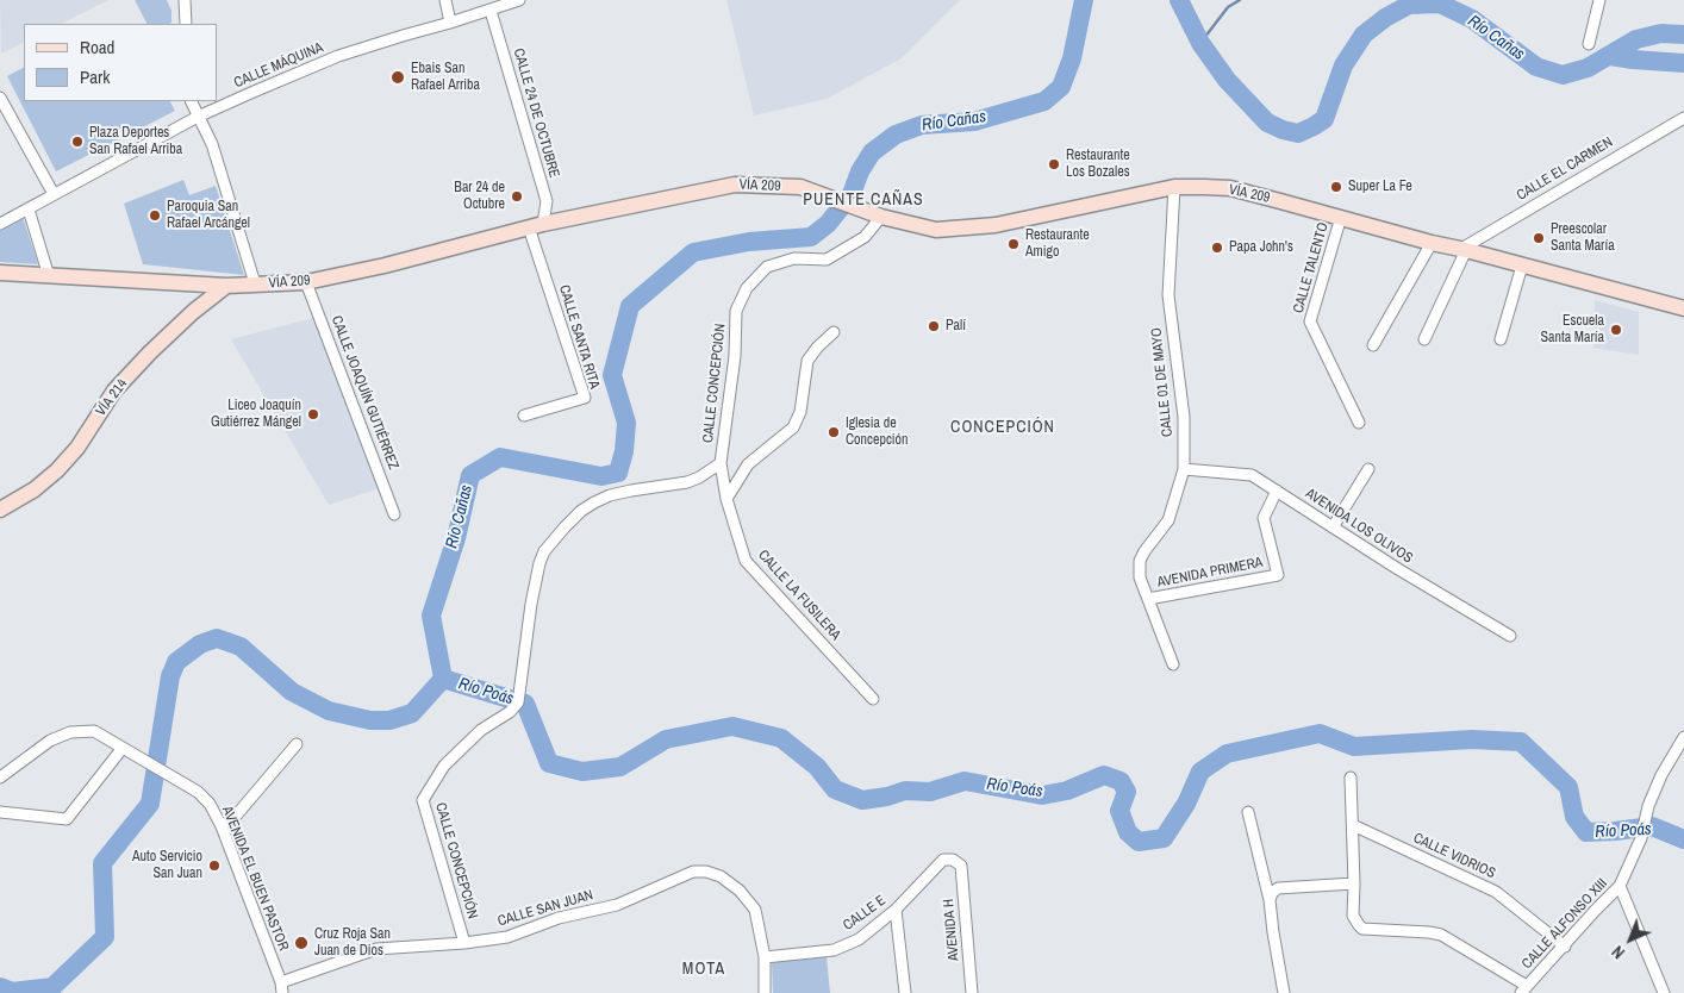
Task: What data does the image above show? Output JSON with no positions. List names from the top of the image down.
{
  "streets": {
    "main road": ["VÍA 209", "VÍA 214"],
    "street": [
      "CALLE MÁQUINA",
      "CALLE 24 DE OCTUBRE",
      "CALLE EL CARMEN",
      "CALLE TALENTO",
      "CALLE SANTA RITA",
      "CALLE 01 DE MAYO",
      "CALLE CONCEPCIÓN",
      "CALLE JOAQUÍN GUTIÉRREZ",
      "AVENIDA LOS OLIVOS",
      "AVENIDA PRIMERA",
      "CALLE LA FUSILERA",
      "CALLE VIDRIOS",
      "AVENIDA EL BUEN PASTOR",
      "CALLE SAN JUAN",
      "CALLE E",
      "CALLE ALFONSO XIII",
      "AVENIDA H"
    ]
  },
  "crossings": [
    ["CALLE MÁQUINA", "CALLE 24 DE OCTUBRE"],
    ["CALLE 24 DE OCTUBRE", "VÍA 209"],
    ["CALLE 24 DE OCTUBRE", "CALLE SANTA RITA"],
    ["CALLE EL CARMEN", "VÍA 209"],
    ["VÍA 209", "CALLE TALENTO"],
    ["VÍA 209", "CALLE SANTA RITA"],
    ["VÍA 209", "CALLE 01 DE MAYO"],
    ["VÍA 209", "CALLE CONCEPCIÓN"],
    ["VÍA 209", "CALLE JOAQUÍN GUTIÉRREZ"],
    ["VÍA 209", "VÍA 214"],
    ["CALLE 01 DE MAYO", "AVENIDA LOS OLIVOS"],
    ["CALLE 01 DE MAYO", "AVENIDA PRIMERA"],
    ["CALLE CONCEPCIÓN", "CALLE LA FUSILERA"],
    ["CALLE CONCEPCIÓN", "CALLE SAN JUAN"],
    ["AVENIDA LOS OLIVOS", "AVENIDA PRIMERA"],
    ["CALLE VIDRIOS", "CALLE ALFONSO XIII"],
    ["AVENIDA EL BUEN PASTOR", "CALLE SAN JUAN"],
    ["CALLE SAN JUAN", "CALLE E"],
    ["CALLE E", "AVENIDA H"]
  ],
  "districts": ["PUENTE CAÑAS", "CONCEPCIÓN", "MOTA"],
  "water": ["Río Cañas", "Río Poás"],
  "places": [
    "Ebais San Rafael Arriba",
    "Plaza Deportes San Rafael Arriba",
    "Restaurante Los Bozales",
    "Super La Fe",
    "Bar 24 de Octubre",
    "Paroquia San Rafael Arcángel",
    "Preescolar Santa María",
    "Restaurante Amigo",
    "Papa John's",
    "Palí",
    "Escuela Santa María",
    "Liceo Joaquín Gutiérrez Mángel",
    "Iglesia de Concepción",
    "Auto Servicio San Juan",
    "Cruz Roja San Juan de Dios"
  ],
  "legend": ["Road", "Park"],
  "north": "bottom left"
}
